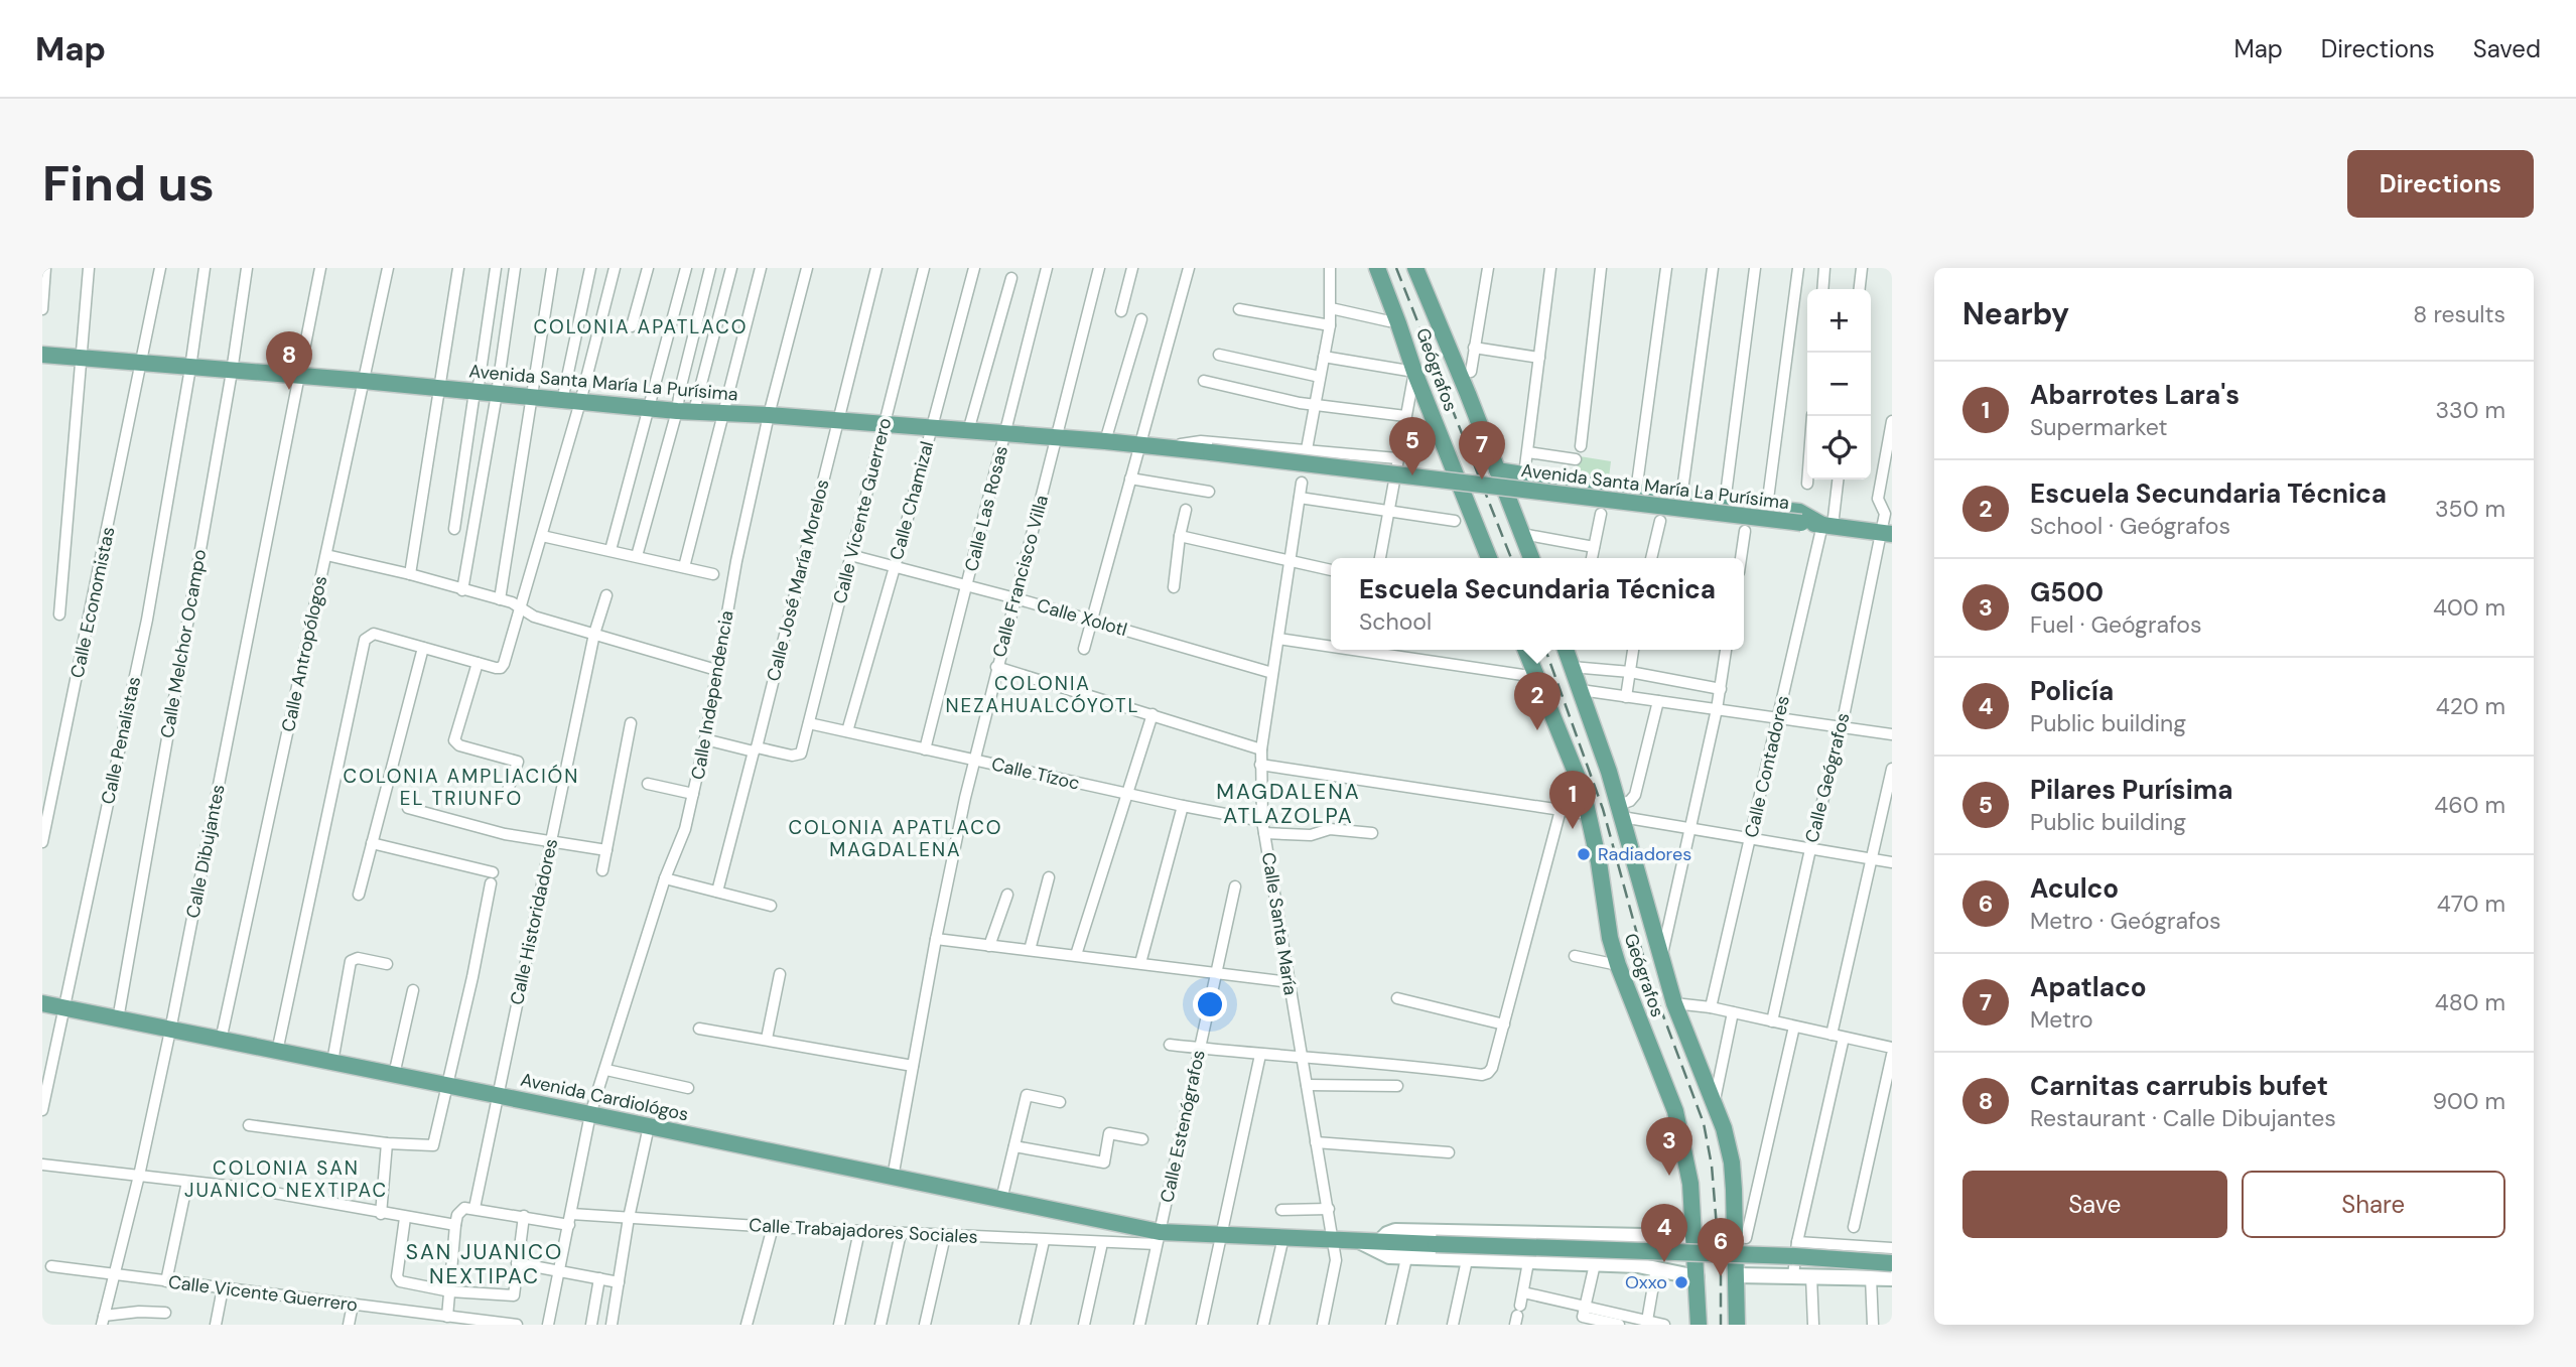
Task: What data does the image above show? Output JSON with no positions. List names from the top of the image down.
{
  "streets": {
    "main road": ["Geógrafos", "Avenida Santa María La Purísima", "Avenida Cardiológos"],
    "street": [
      "Calle Chamizal",
      "Calle Las Rosas",
      "Calle Vicente Guerrero",
      "Calle Francisco Villa",
      "Calle José María Morelos",
      "Calle Economistas",
      "Calle Xolotl",
      "Calle Melchor Ocampo",
      "Calle Antropólogos",
      "Calle Independencia",
      "Calle Penalistas",
      "Calle Contadores",
      "Calle Tízoc",
      "Calle Geógrafos",
      "Calle Dibujantes",
      "Calle Historidadores",
      "Calle Santa María",
      "Calle Estenógrafos",
      "Calle Trabajadores Sociales"
    ]
  },
  "crossings": [
    ["Avenida Santa María La Purísima", "Calle Chamizal"],
    ["Avenida Santa María La Purísima", "Calle Las Rosas"],
    ["Avenida Santa María La Purísima", "Calle Vicente Guerrero"],
    ["Avenida Santa María La Purísima", "Calle Francisco Villa"],
    ["Avenida Santa María La Purísima", "Calle José María Morelos"],
    ["Avenida Santa María La Purísima", "Calle Economistas"],
    ["Avenida Santa María La Purísima", "Calle Melchor Ocampo"],
    ["Avenida Santa María La Purísima", "Calle Antropólogos"],
    ["Avenida Santa María La Purísima", "Calle Independencia"],
    ["Avenida Santa María La Purísima", "Calle Penalistas"],
    ["Avenida Santa María La Purísima", "Calle Contadores"],
    ["Avenida Santa María La Purísima", "Calle Geógrafos"],
    ["Avenida Santa María La Purísima", "Calle Dibujantes"],
    ["Calle Chamizal", "Calle Xolotl"],
    ["Calle Chamizal", "Calle Tízoc"],
    ["Calle Las Rosas", "Calle Xolotl"],
    ["Calle Las Rosas", "Calle Tízoc"],
    ["Calle Vicente Guerrero", "Calle José María Morelos"],
    ["Calle Vicente Guerrero", "Calle Xolotl"],
    ["Calle Vicente Guerrero", "Calle Tízoc"],
    ["Calle Vicente Guerrero", "Calle Dibujantes"],
    ["Calle Francisco Villa", "Calle Xolotl"],
    ["Calle Francisco Villa", "Calle Tízoc"],
    ["Calle Francisco Villa", "Avenida Cardiológos"],
    ["Calle Xolotl", "Calle Santa María"],
    ["Calle Melchor Ocampo", "Avenida Cardiológos"],
    ["Calle Antropólogos", "Avenida Cardiológos"],
    ["Calle Independencia", "Avenida Cardiológos"],
    ["Calle Independencia", "Calle Trabajadores Sociales"],
    ["Calle Penalistas", "Avenida Cardiológos"],
    ["Calle Tízoc", "Calle Santa María"],
    ["Calle Dibujantes", "Avenida Cardiológos"],
    ["Calle Historidadores", "Avenida Cardiológos"],
    ["Calle Santa María", "Avenida Cardiológos"],
    ["Avenida Cardiológos", "Calle Estenógrafos"],
    ["Avenida Cardiológos", "Calle Trabajadores Sociales"],
    ["Calle Estenógrafos", "Calle Trabajadores Sociales"]
  ],
  "districts": [
    "COLONIA APATLACO",
    "COLONIA NEZAHUALCÓYOTL",
    "COLONIA AMPLIACIÓN EL TRIUNFO",
    "MAGDALENA ATLAZOLPA",
    "COLONIA APATLACO MAGDALENA",
    "COLONIA SAN JUANICO NEXTIPAC",
    "SAN JUANICO NEXTIPAC"
  ],
  "places": ["Radiadores", "Oxxo"],
  "page": {
    "header": "Map",
    "nav": ["Map", "Directions", "Saved"],
    "buttons": [
      "Directions",
      ["Save", "Share"]
    ],
    "title": "Find us",
    "heading": ["Nearby", "8 results"],
    "map_buttons": ["+", "−"],
    "pins": [
      "8",
      "5",
      "7",
      "2",
      "1",
      "3",
      "4",
      "6"
    ],
    "list": [
      {
        "mark": "1",
        "name": "Abarrotes Lara's",
        "note": "Supermarket",
        "value": "330 m"
      },
      {
        "mark": "2",
        "name": "Escuela Secundaria Técnica",
        "note": "School · Geógrafos",
        "value": "350 m"
      },
      {
        "mark": "3",
        "name": "G500",
        "note": "Fuel · Geógrafos",
        "value": "400 m"
      },
      {
        "mark": "4",
        "name": "Policía",
        "note": "Public building",
        "value": "420 m"
      },
      {
        "mark": "5",
        "name": "Pilares Purísima",
        "note": "Public building",
        "value": "460 m"
      },
      {
        "mark": "6",
        "name": "Aculco",
        "note": "Metro · Geógrafos",
        "value": "470 m"
      },
      {
        "mark": "7",
        "name": "Apatlaco",
        "note": "Metro",
        "value": "480 m"
      },
      {
        "mark": "8",
        "name": "Carnitas carrubis bufet",
        "note": "Restaurant · Calle Dibujantes",
        "value": "900 m"
      }
    ],
    "popup": ["Escuela Secundaria Técnica", "School"]
  }
}
